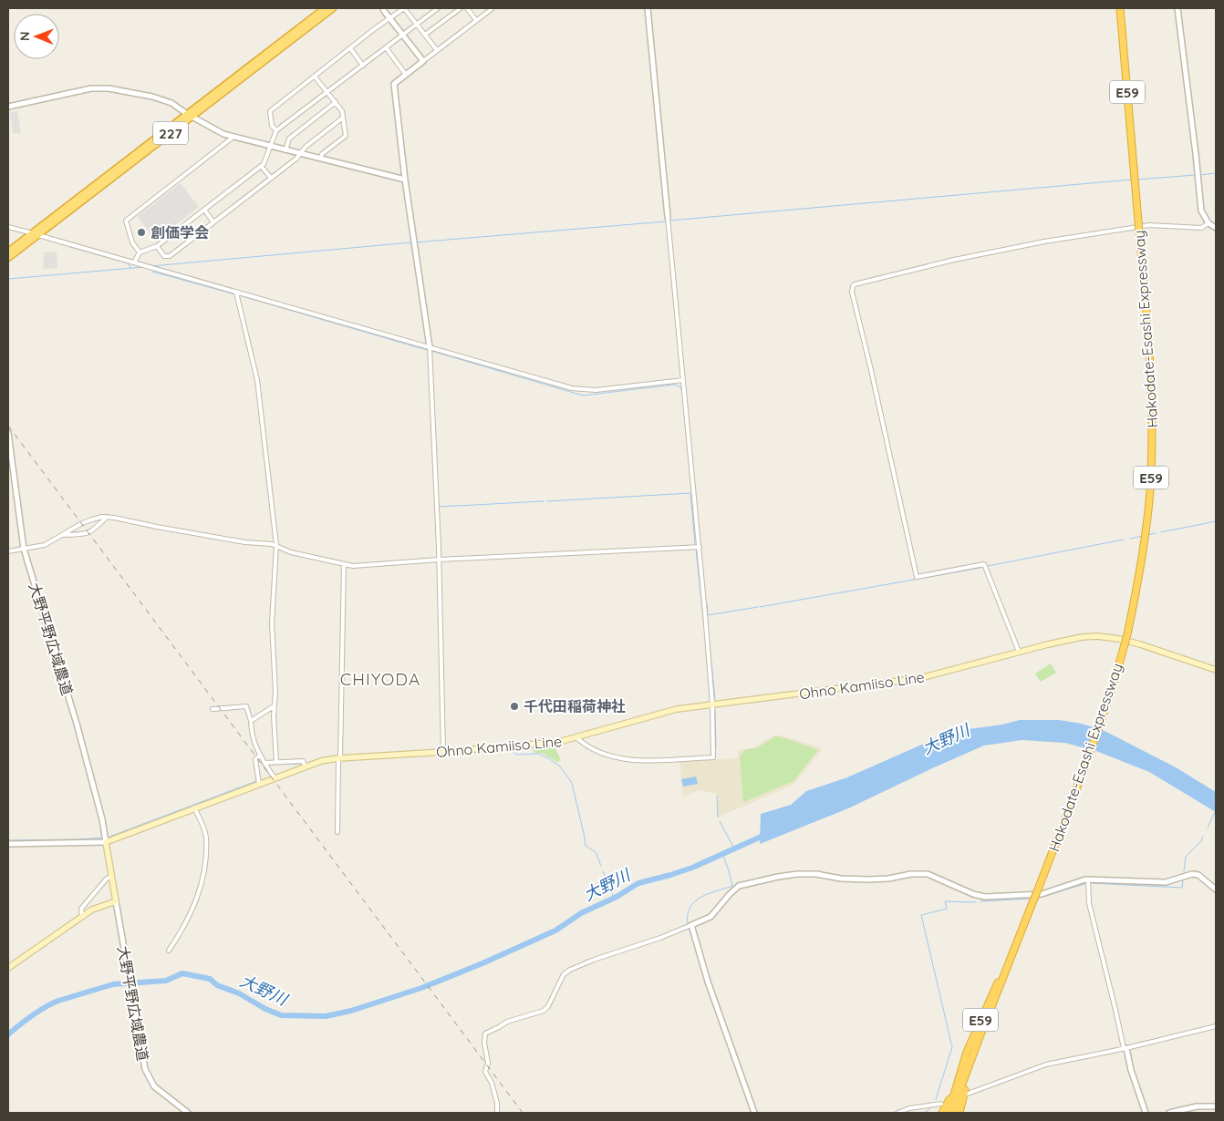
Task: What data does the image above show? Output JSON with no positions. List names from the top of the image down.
{
  "streets": {
    "highway": ["E59", "227", "Hakodate-Esashi Expressway"],
    "main road": ["Ohno Kamiiso Line"],
    "street": ["大野平野広域農道"]
  },
  "crossings": [
    ["大野平野広域農道", "Ohno Kamiiso Line"]
  ],
  "districts": ["CHIYODA"],
  "water": ["大野川"],
  "places": ["創価学会", "千代田稲荷神社"],
  "north": "left"
}
